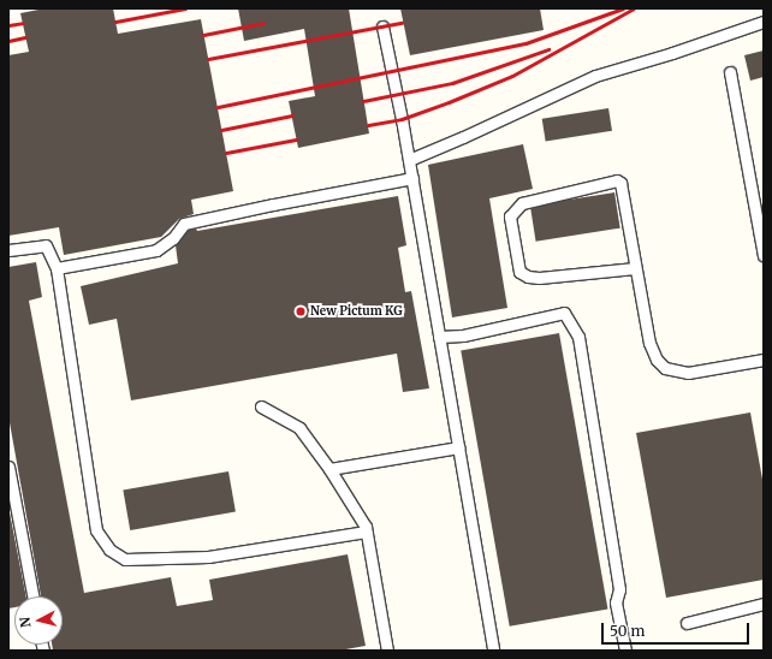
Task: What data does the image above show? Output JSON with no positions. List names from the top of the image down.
{
  "places": ["New Pictum KG"],
  "scale_bar": "50 m",
  "north": "left"
}
